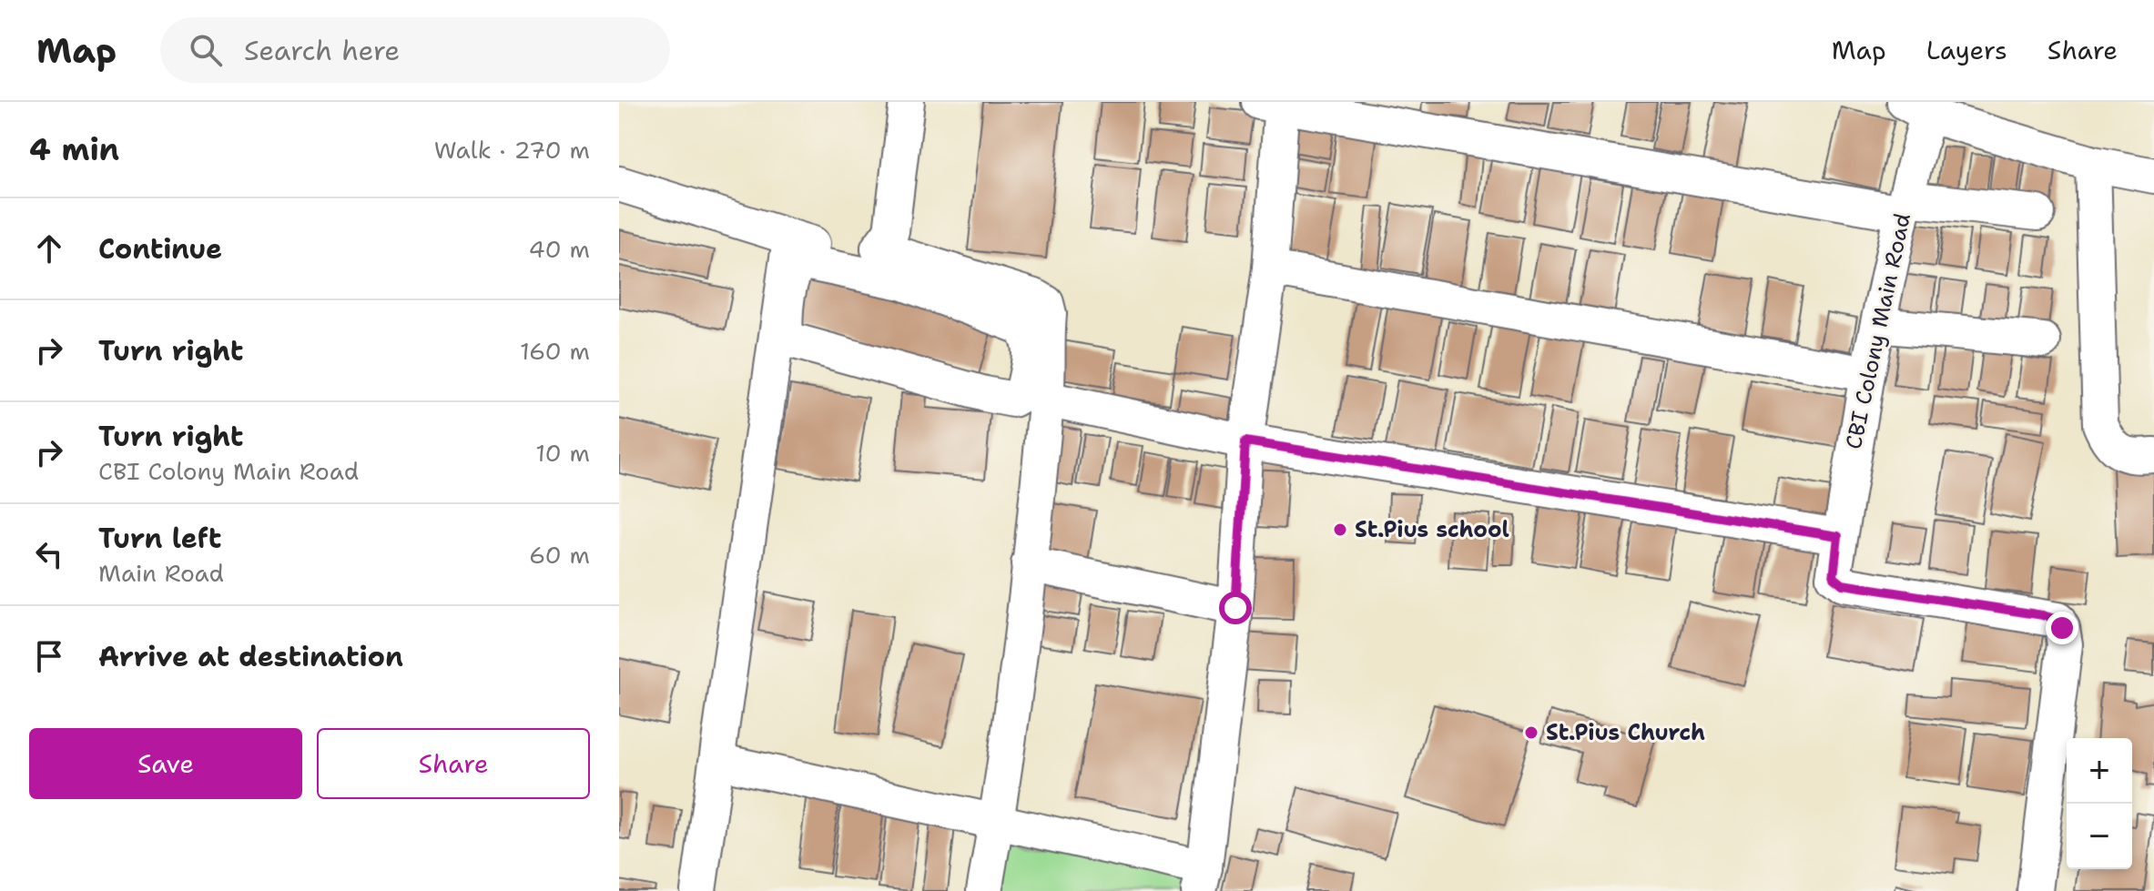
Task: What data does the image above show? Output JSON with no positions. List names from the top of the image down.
{
  "streets": {
    "street": ["CBI Colony Main Road"]
  },
  "places": ["St.Pius school", "St.Pius Church"],
  "page": {
    "header": "Map",
    "search": "Search here",
    "nav": ["Map", "Layers", "Share"],
    "heading": ["4 min", "Walk · 270 m"],
    "list": [
      ["Continue", "40 m"],
      ["Turn right", "160 m"],
      ["Turn right", "CBI Colony Main Road", "10 m"],
      ["Turn left", "Main Road", "60 m"],
      "Arrive at destination"
    ],
    "buttons": ["Save", "Share"],
    "map_buttons": ["+", "−"]
  }
}
